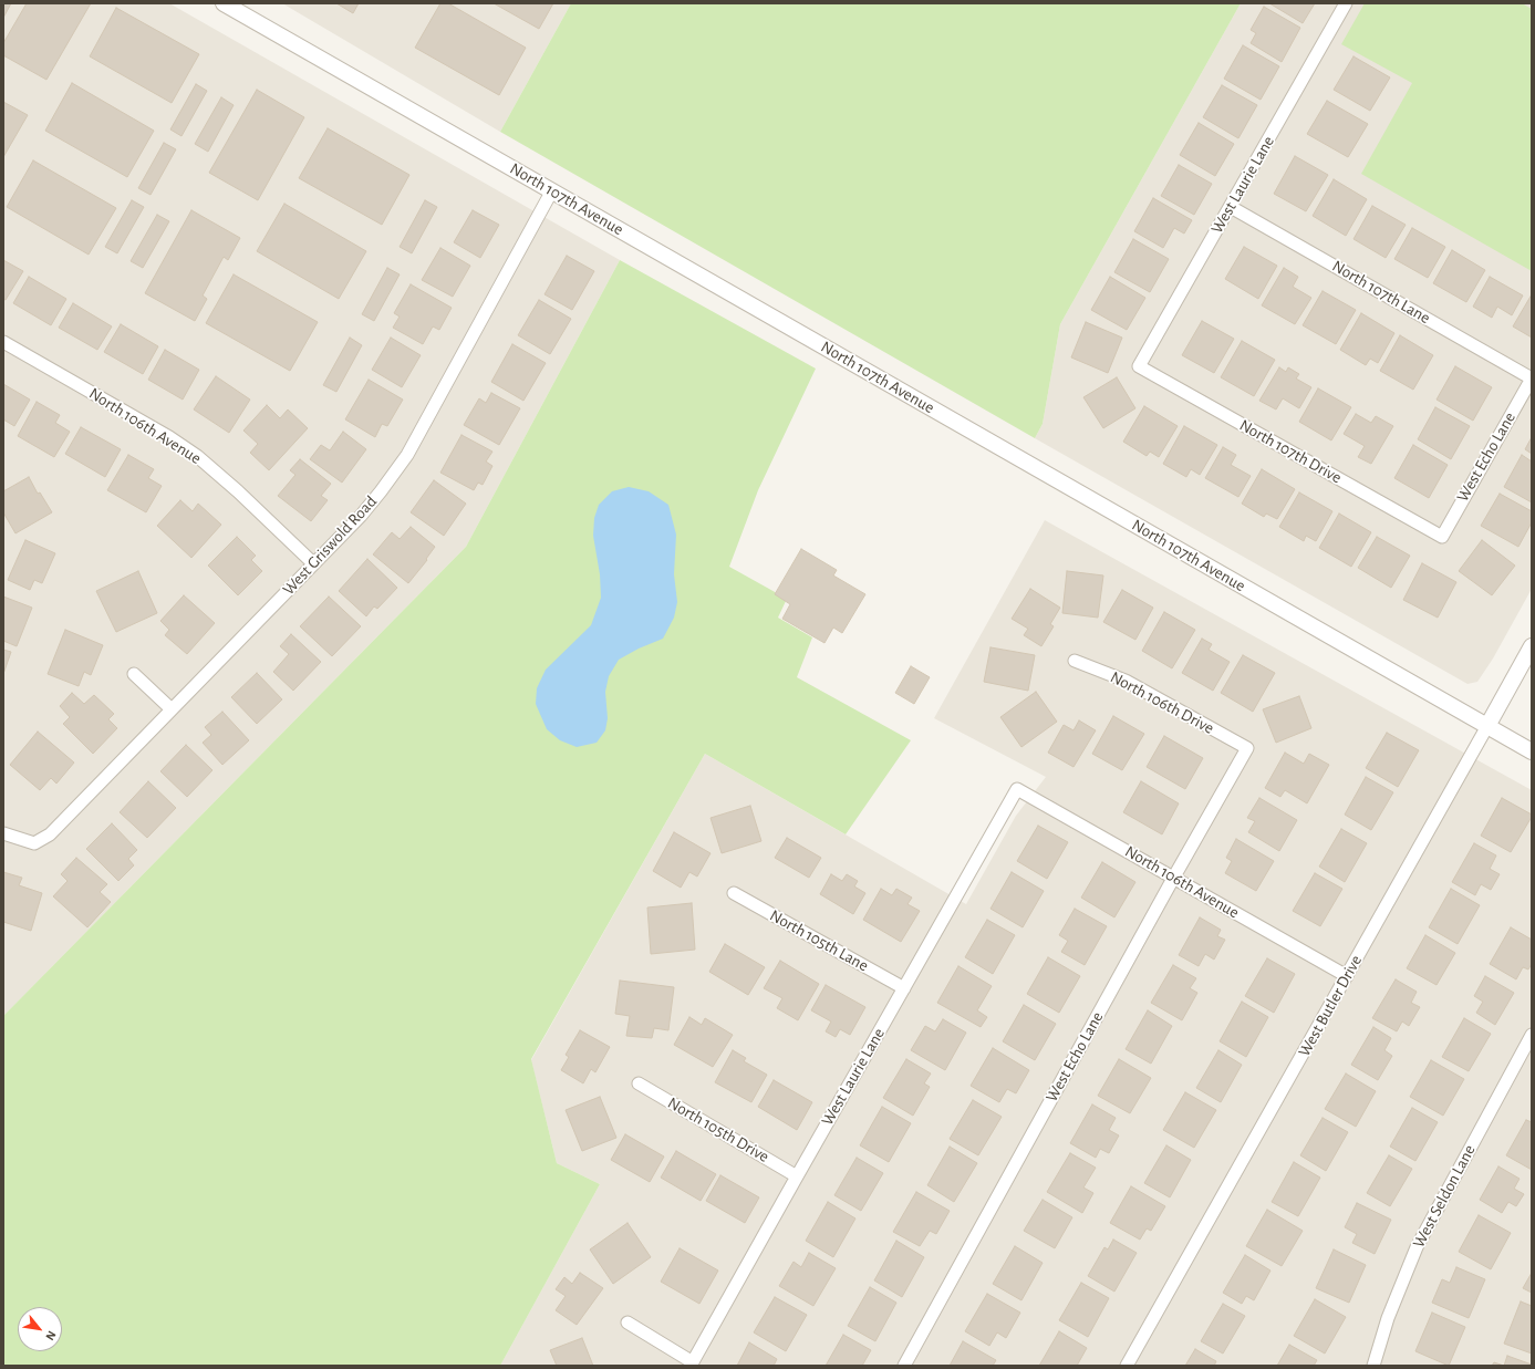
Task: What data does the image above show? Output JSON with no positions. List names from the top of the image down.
{
  "streets": {
    "street": [
      "West Laurie Lane",
      "North 107th Avenue",
      "North 107th Lane",
      "North 106th Avenue",
      "North 107th Drive",
      "West Echo Lane",
      "West Griswold Road",
      "North 106th Drive",
      "North 105th Lane",
      "West Butler Drive",
      "North 105th Drive",
      "West Seldon Lane"
    ]
  },
  "crossings": [
    ["West Laurie Lane", "North 107th Lane"],
    ["West Laurie Lane", "North 106th Avenue"],
    ["West Laurie Lane", "North 107th Drive"],
    ["West Laurie Lane", "North 105th Lane"],
    ["West Laurie Lane", "North 105th Drive"],
    ["North 107th Avenue", "West Griswold Road"],
    ["North 107th Avenue", "West Butler Drive"],
    ["North 107th Lane", "West Echo Lane"],
    ["North 106th Avenue", "West Echo Lane"],
    ["North 106th Avenue", "West Griswold Road"],
    ["North 106th Avenue", "West Butler Drive"],
    ["North 107th Drive", "West Echo Lane"],
    ["West Echo Lane", "North 106th Drive"]
  ],
  "north": "bottom right"
}
